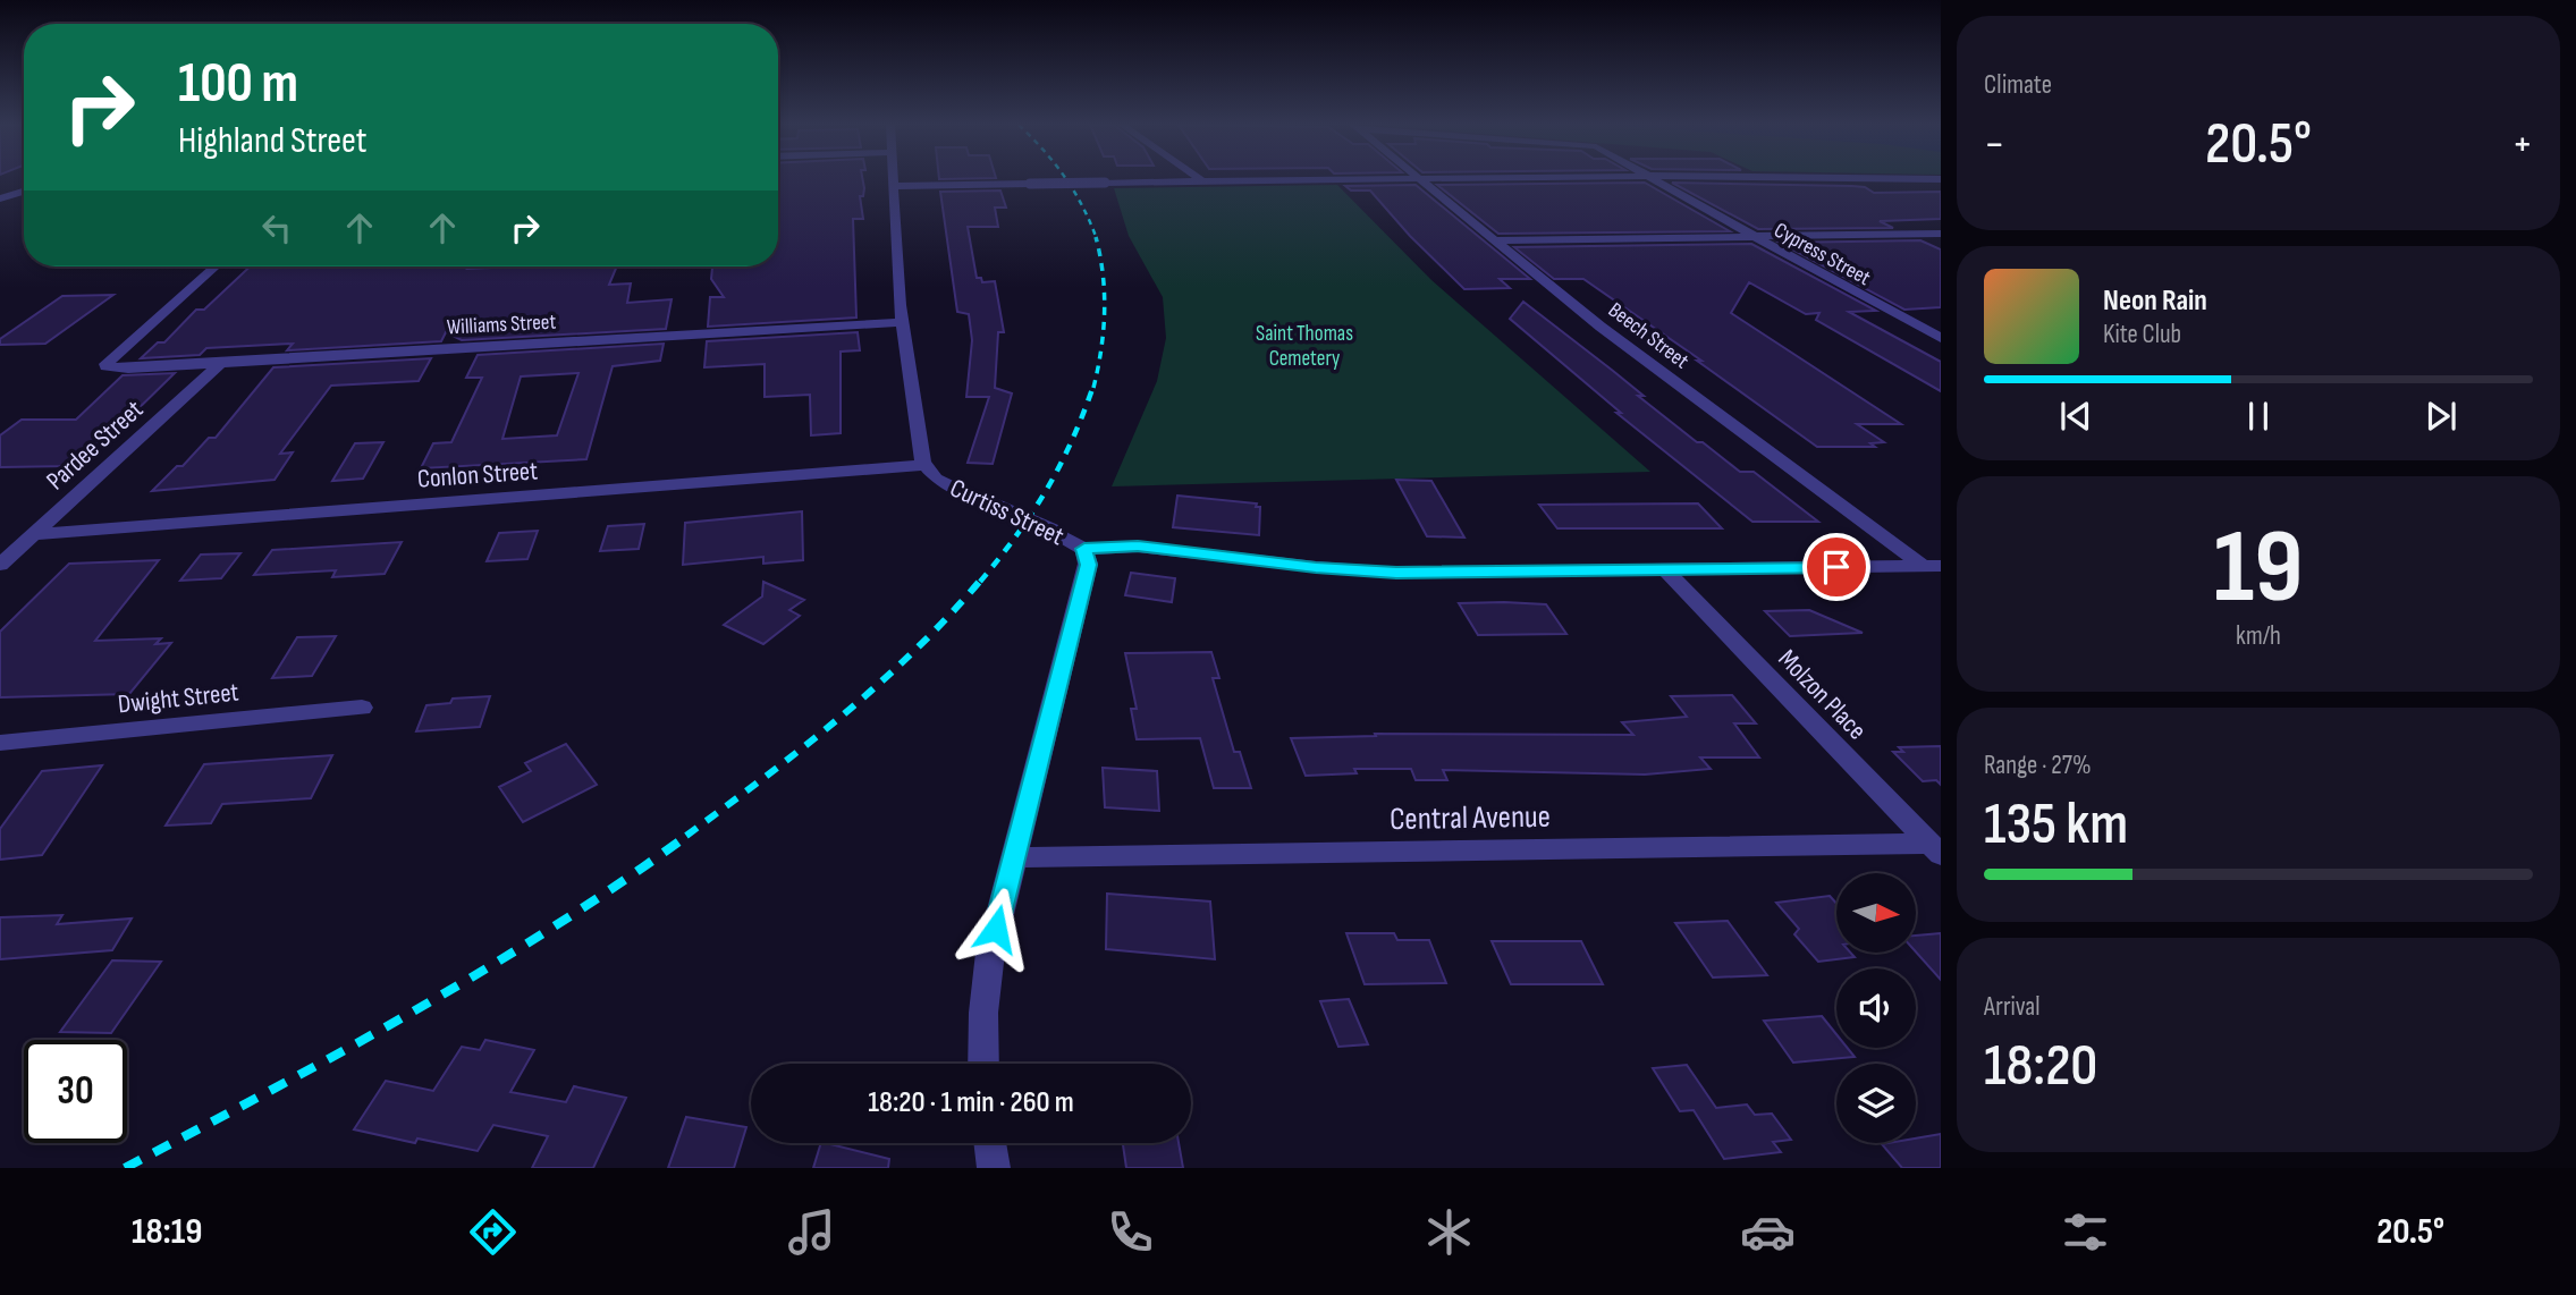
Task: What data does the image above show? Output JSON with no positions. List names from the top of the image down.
{
  "streets": {
    "street": [
      "Cypress Street",
      "Williams Street",
      "Beech Street",
      "Pardee Street",
      "Conlon Street",
      "Curtiss Street",
      "Molzon Place",
      "Dwight Street",
      "Central Avenue"
    ]
  },
  "crossings": [
    ["Williams Street", "Pardee Street"],
    ["Williams Street", "Curtiss Street"],
    ["Pardee Street", "Conlon Street"],
    ["Conlon Street", "Curtiss Street"],
    ["Curtiss Street", "Central Avenue"],
    ["Molzon Place", "Central Avenue"]
  ],
  "parks": ["Saint Thomas Cemetery"],
  "north": "right",
  "page": {
    "tile": [
      "Climate",
      ["19", "km/h"],
      ["Range · 27%", "135 km"],
      ["Arrival", "18:20"]
    ],
    "turn": ["100 m", "Highland Street"],
    "heat": ["−", "20.5°", "+"],
    "song": ["Neon Rain", "Kite Club"],
    "limit": "30",
    "trip": "18:20 · 1 min · 260 m",
    "tabs": ["18:19", "20.5°"]
  }
}
